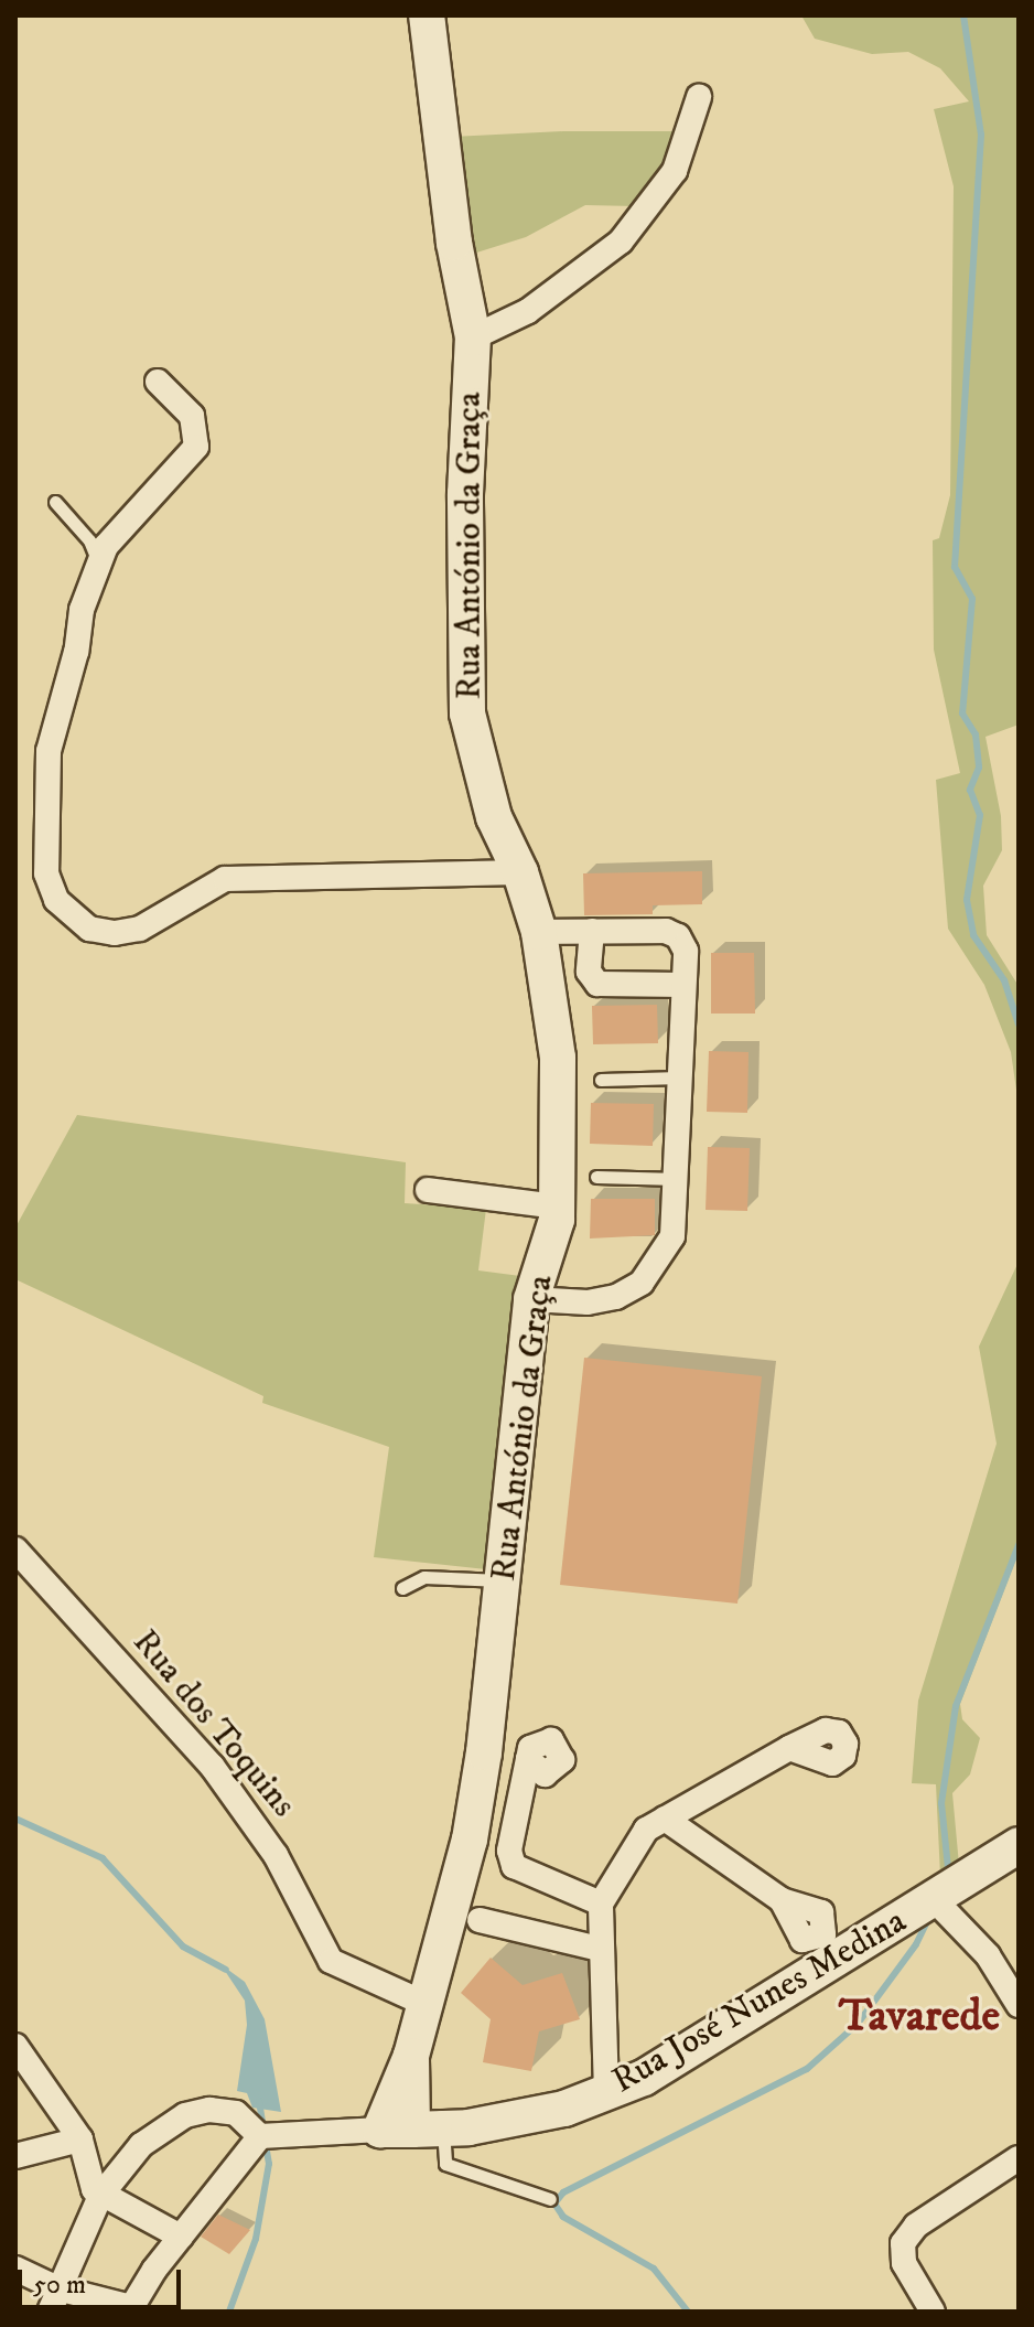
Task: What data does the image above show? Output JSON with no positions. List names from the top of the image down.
{
  "streets": {
    "street": ["Rua António da Graça", "Rua dos Toquins", "Rua José Nunes Medina"]
  },
  "crossings": [
    ["Rua António da Graça", "Rua dos Toquins"],
    ["Rua António da Graça", "Rua José Nunes Medina"]
  ],
  "districts": ["Tavarede"],
  "scale_bar": "50 m"
}
